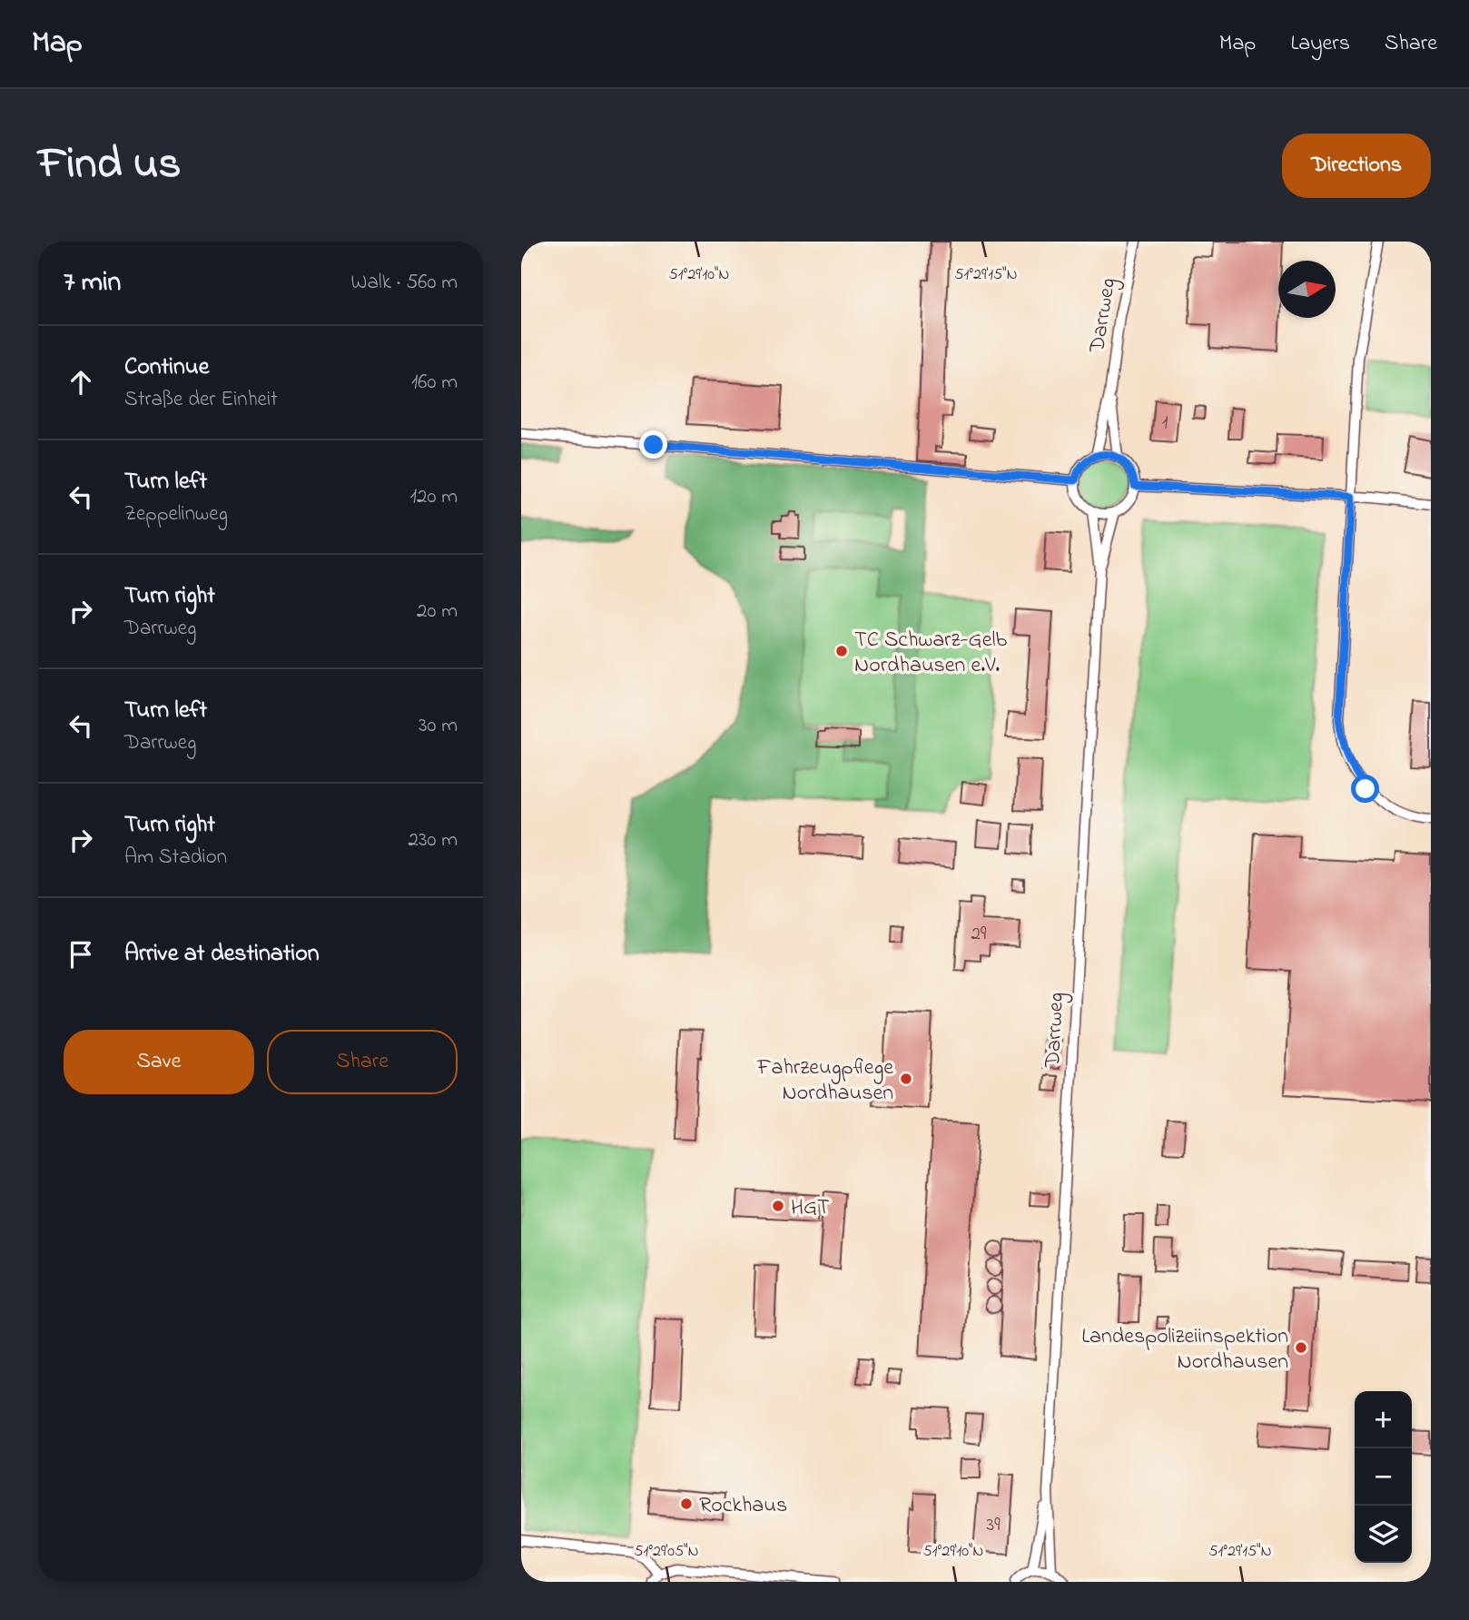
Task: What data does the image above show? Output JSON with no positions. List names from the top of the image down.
{
  "streets": {
    "street": ["Darrweg"]
  },
  "places": [
    "TC Schwarz-Gelb Nordhausen e.V.",
    "Fahrzeugpflege Nordhausen",
    "HGT",
    "Landespolizeiinspektion Nordhausen",
    "Rockhaus"
  ],
  "house_numbers": ["1", "29", "39"],
  "north": "right",
  "page": {
    "header": "Map",
    "nav": ["Map", "Layers", "Share"],
    "title": "Find us",
    "buttons": [
      "Directions",
      ["Save", "Share"]
    ],
    "heading": ["7 min", "Walk · 560 m"],
    "list": [
      ["Continue", "Straße der Einheit", "160 m"],
      ["Turn left", "Zeppelinweg", "120 m"],
      ["Turn right", "Darrweg", "20 m"],
      ["Turn left", "Darrweg", "30 m"],
      ["Turn right", "Am Stadion", "230 m"],
      "Arrive at destination"
    ],
    "map_buttons": ["+", "−"]
  },
  "coordinates": ["51°29'10\"N", "51°29'15\"N", "51°29'05\"N"]
}
